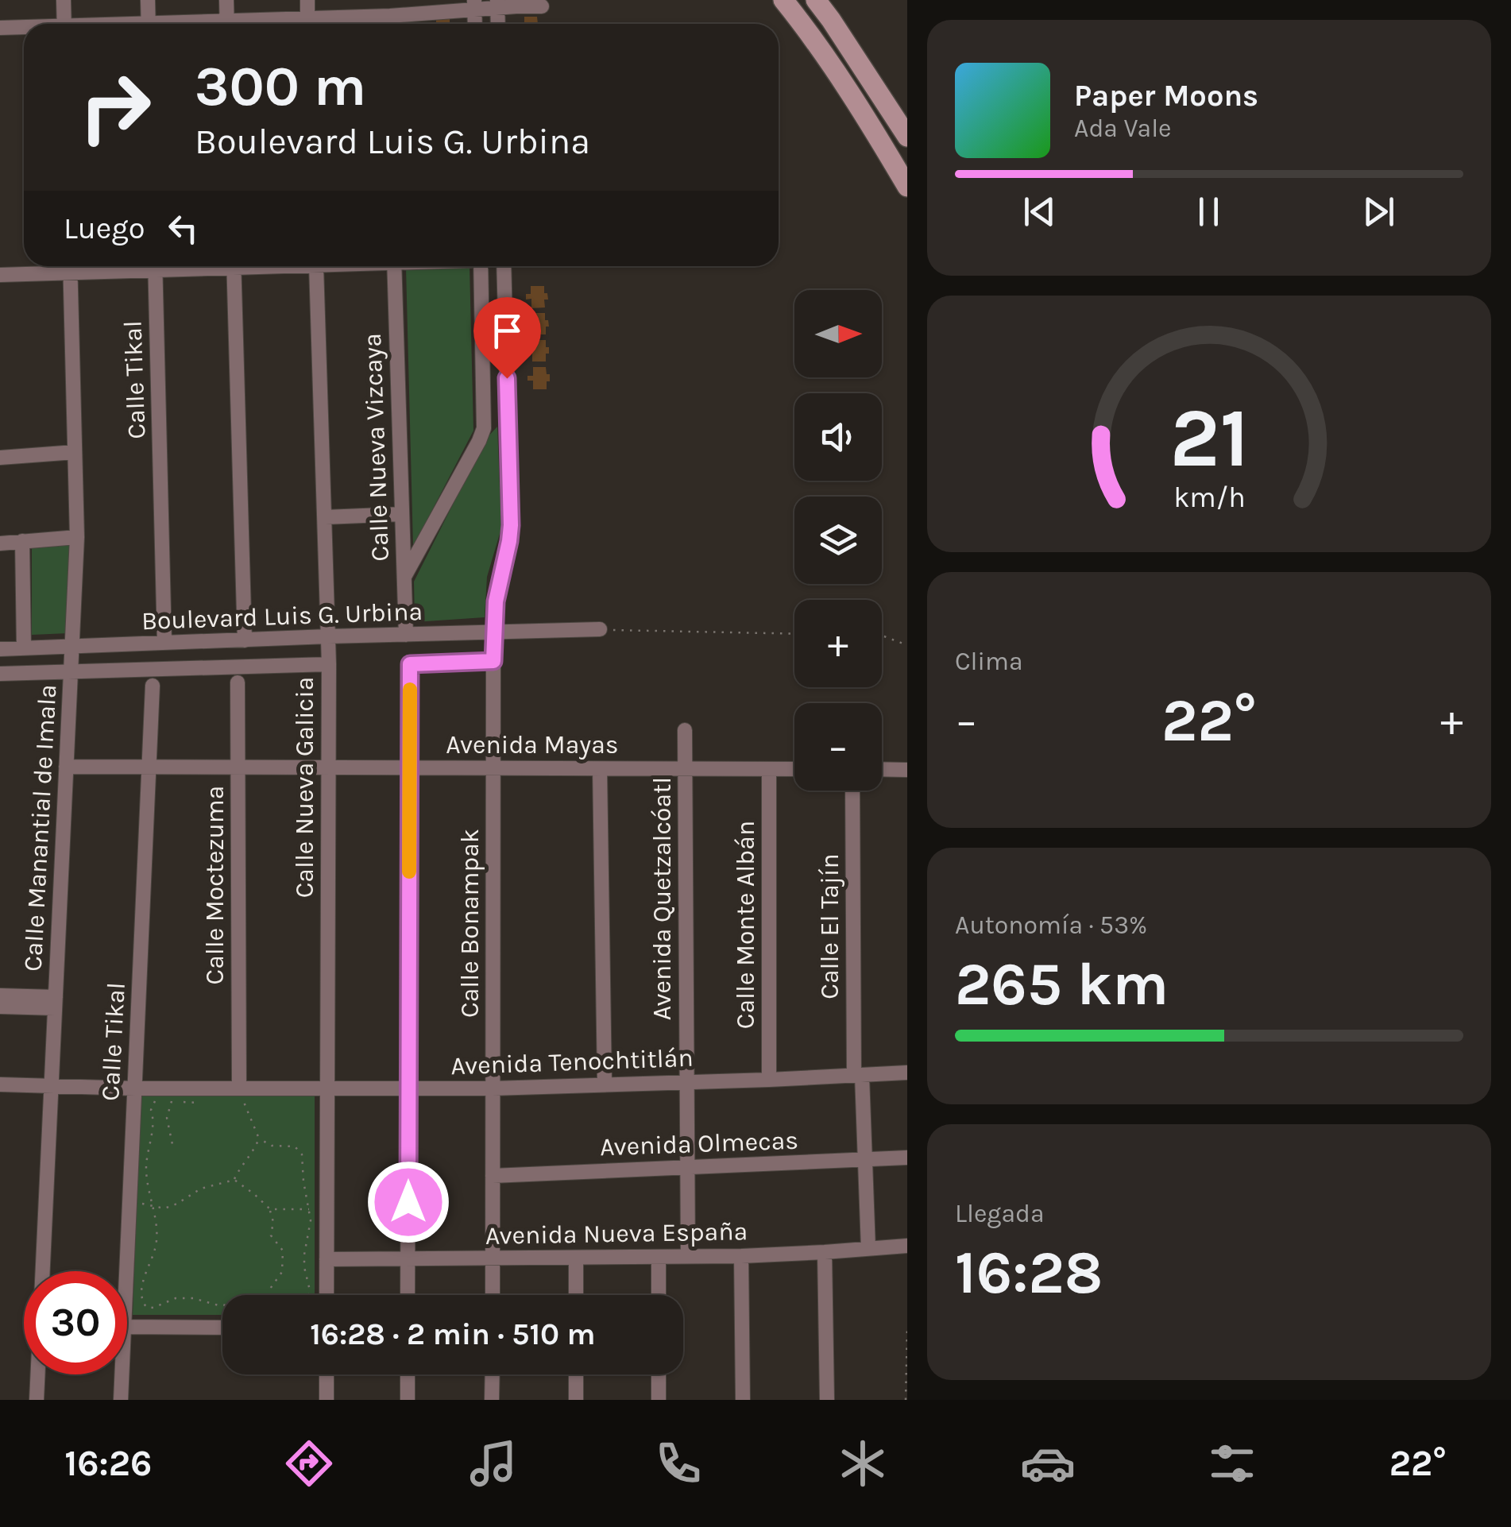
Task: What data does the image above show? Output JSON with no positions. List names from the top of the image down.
{
  "streets": {
    "street": [
      "Calle Tikal",
      "Calle Nueva Vizcaya",
      "Boulevard Luis G. Urbina",
      "Avenida Mayas",
      "Calle Nueva Galicia",
      "Calle Manantial de Imala",
      "Calle Moctezuma",
      "Avenida Quetzalcóatl",
      "Calle Bonampak",
      "Calle Monte Albán",
      "Calle El Tajín",
      "Avenida Tenochtitlán",
      "Avenida Olmecas",
      "Avenida Nueva España"
    ]
  },
  "crossings": [
    ["Calle Tikal", "Boulevard Luis G. Urbina"],
    ["Calle Tikal", "Avenida Mayas"],
    ["Calle Tikal", "Avenida Tenochtitlán"],
    ["Calle Nueva Vizcaya", "Boulevard Luis G. Urbina"],
    ["Boulevard Luis G. Urbina", "Avenida Mayas"],
    ["Boulevard Luis G. Urbina", "Calle Nueva Galicia"],
    ["Boulevard Luis G. Urbina", "Calle Manantial de Imala"],
    ["Boulevard Luis G. Urbina", "Calle Bonampak"],
    ["Avenida Mayas", "Calle Nueva Galicia"],
    ["Avenida Mayas", "Calle Manantial de Imala"],
    ["Avenida Mayas", "Calle Moctezuma"],
    ["Avenida Mayas", "Avenida Quetzalcóatl"],
    ["Avenida Mayas", "Calle Bonampak"],
    ["Avenida Mayas", "Calle Monte Albán"],
    ["Calle Nueva Galicia", "Avenida Tenochtitlán"],
    ["Calle Nueva Galicia", "Avenida Nueva España"],
    ["Calle Manantial de Imala", "Avenida Tenochtitlán"],
    ["Calle Moctezuma", "Avenida Tenochtitlán"],
    ["Avenida Quetzalcóatl", "Avenida Tenochtitlán"],
    ["Avenida Quetzalcóatl", "Avenida Olmecas"],
    ["Avenida Quetzalcóatl", "Avenida Nueva España"],
    ["Calle Bonampak", "Avenida Tenochtitlán"],
    ["Calle Bonampak", "Avenida Olmecas"],
    ["Calle Bonampak", "Avenida Nueva España"],
    ["Calle Monte Albán", "Avenida Tenochtitlán"],
    ["Calle El Tajín", "Avenida Tenochtitlán"],
    ["Calle El Tajín", "Avenida Olmecas"],
    ["Calle El Tajín", "Avenida Nueva España"]
  ],
  "north": "right",
  "page": {
    "turn": ["300 m", "Boulevard Luis G. Urbina"],
    "song": ["Paper Moons", "Ada Vale"],
    "then": "Luego",
    "map_buttons": ["+", "−"],
    "tile": [
      "Clima",
      ["Autonomía · 53%", "265 km"],
      ["Llegada", "16:28"]
    ],
    "heat": ["−", "22°", "+"],
    "limit": "30",
    "trip": "16:28 · 2 min · 510 m",
    "tabs": ["16:26", "22°"],
    "gauge": ["21", "km/h"]
  }
}
